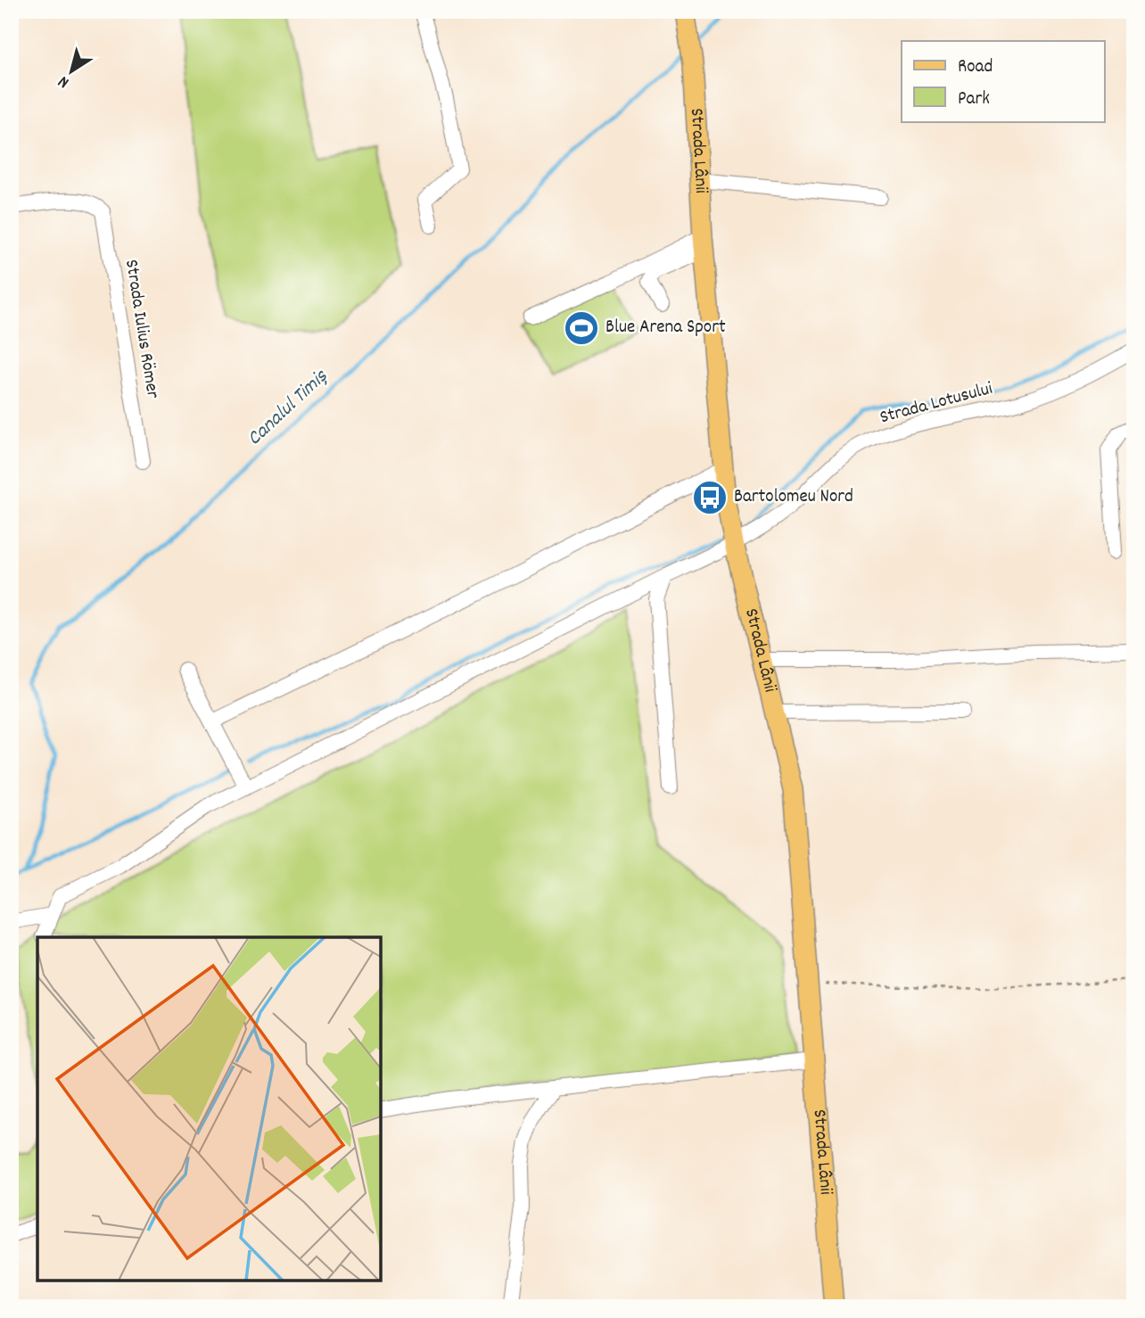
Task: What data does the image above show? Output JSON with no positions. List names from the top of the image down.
{
  "streets": {
    "main road": ["Strada Lânii"],
    "street": ["Strada Iulius Römer", "Strada Lotusului"]
  },
  "crossings": [
    ["Strada Lânii", "Strada Lotusului"]
  ],
  "water": ["Canalul Timiș"],
  "places": {
    "sports": ["Blue Arena Sport"],
    "bus stop": ["Bartolomeu Nord"]
  },
  "legend": ["Road", "Park"],
  "north": "bottom left"
}
